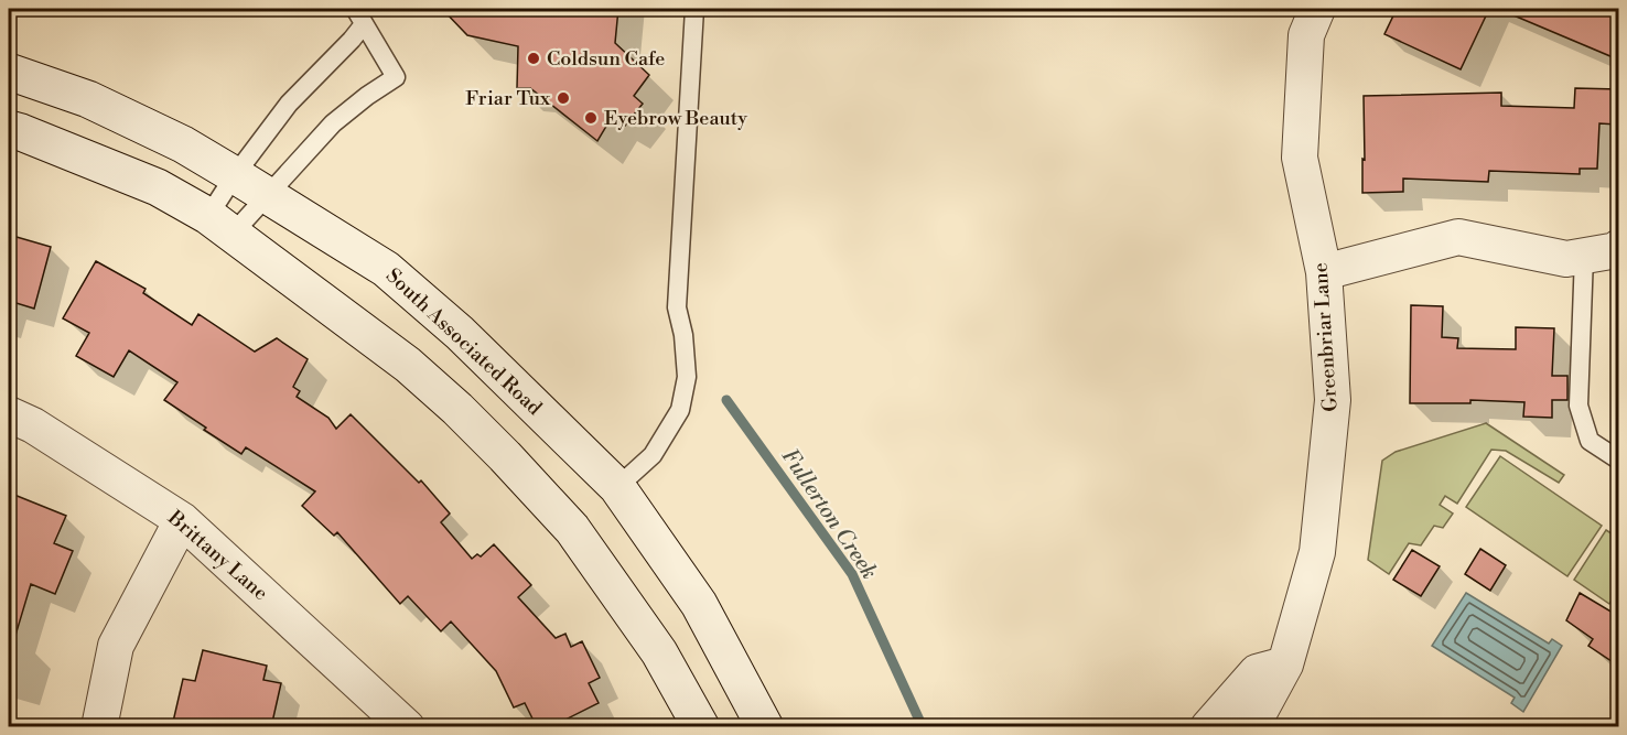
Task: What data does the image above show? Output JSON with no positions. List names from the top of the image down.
{
  "streets": {
    "street": ["Greenbriar Lane", "South Associated Road", "Brittany Lane"]
  },
  "water": ["Fullerton Creek"],
  "places": ["Coldsun Cafe", "Friar Tux", "Eyebrow Beauty"]
}
